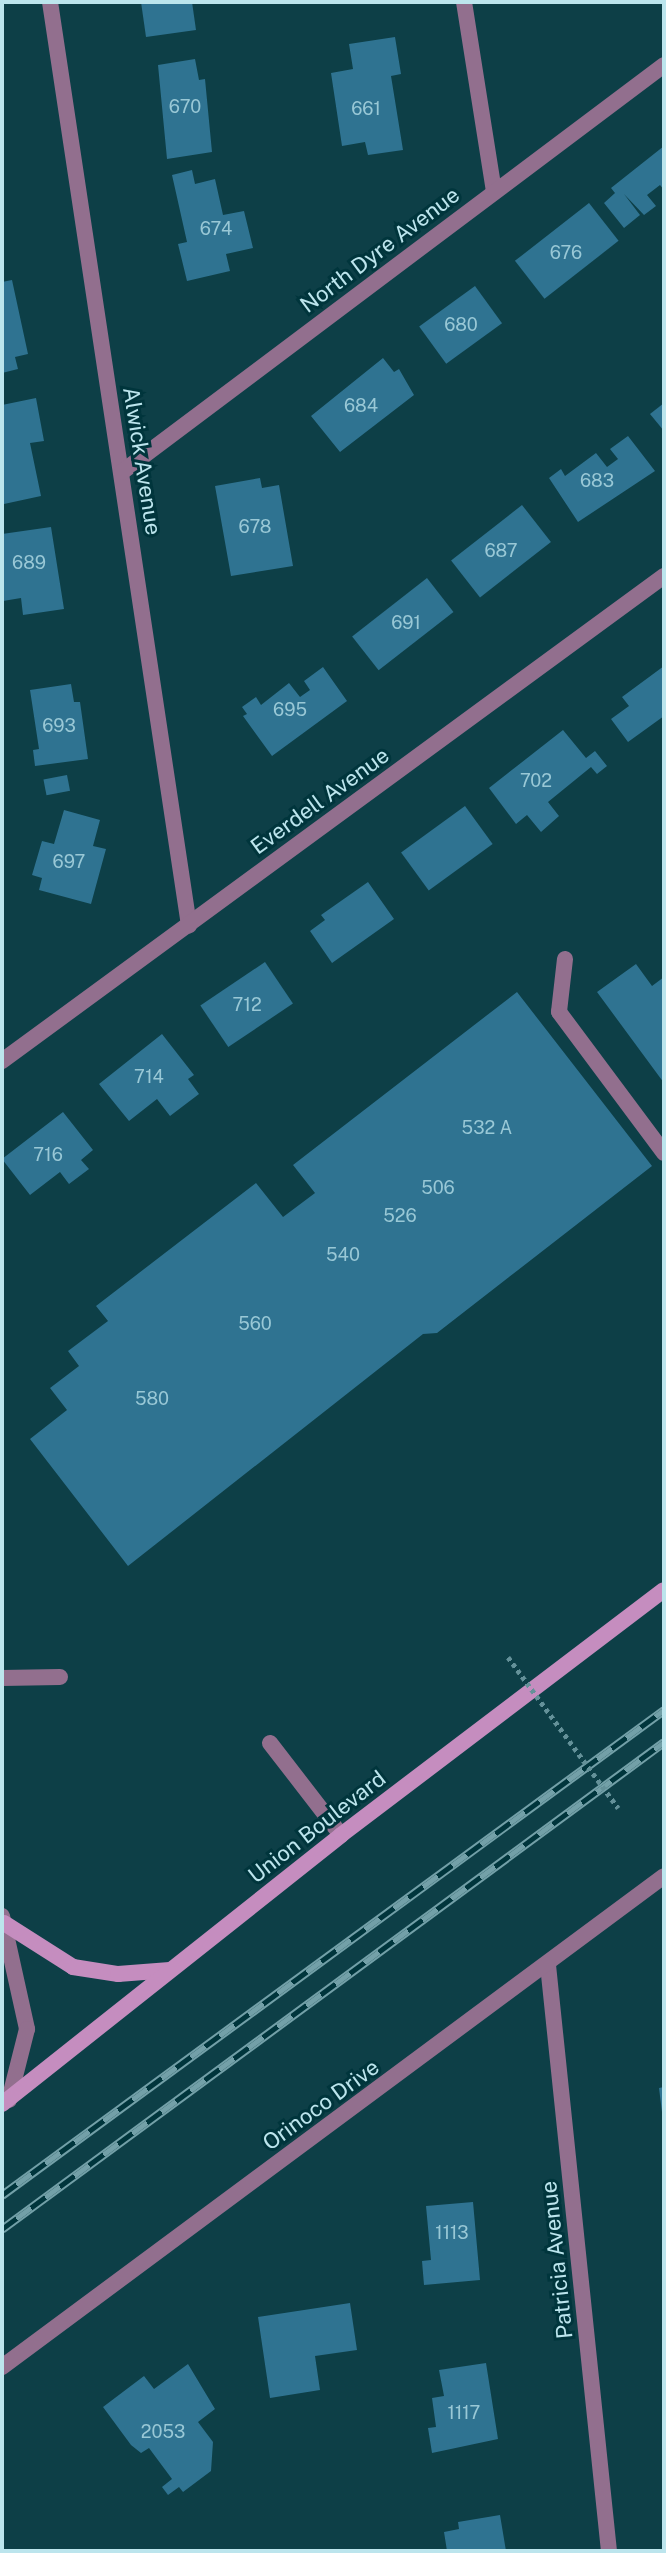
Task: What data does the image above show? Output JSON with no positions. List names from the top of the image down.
{
  "streets": {
    "main road": ["Union Boulevard"],
    "street": [
      "North Dyre Avenue",
      "Alwick Avenue",
      "Everdell Avenue",
      "Orinoco Drive",
      "Patricia Avenue"
    ]
  },
  "crossings": [
    ["North Dyre Avenue", "Alwick Avenue"],
    ["Alwick Avenue", "Everdell Avenue"],
    ["Orinoco Drive", "Patricia Avenue"]
  ],
  "house_numbers": [
    "670",
    "661",
    "674",
    "676",
    "680",
    "684",
    "683",
    "678",
    "687",
    "689",
    "691",
    "695",
    "693",
    "702",
    "697",
    "712",
    "714",
    "532 A",
    "716",
    "506",
    "526",
    "540",
    "560",
    "580",
    "1113",
    "1117",
    "2053"
  ]
}
